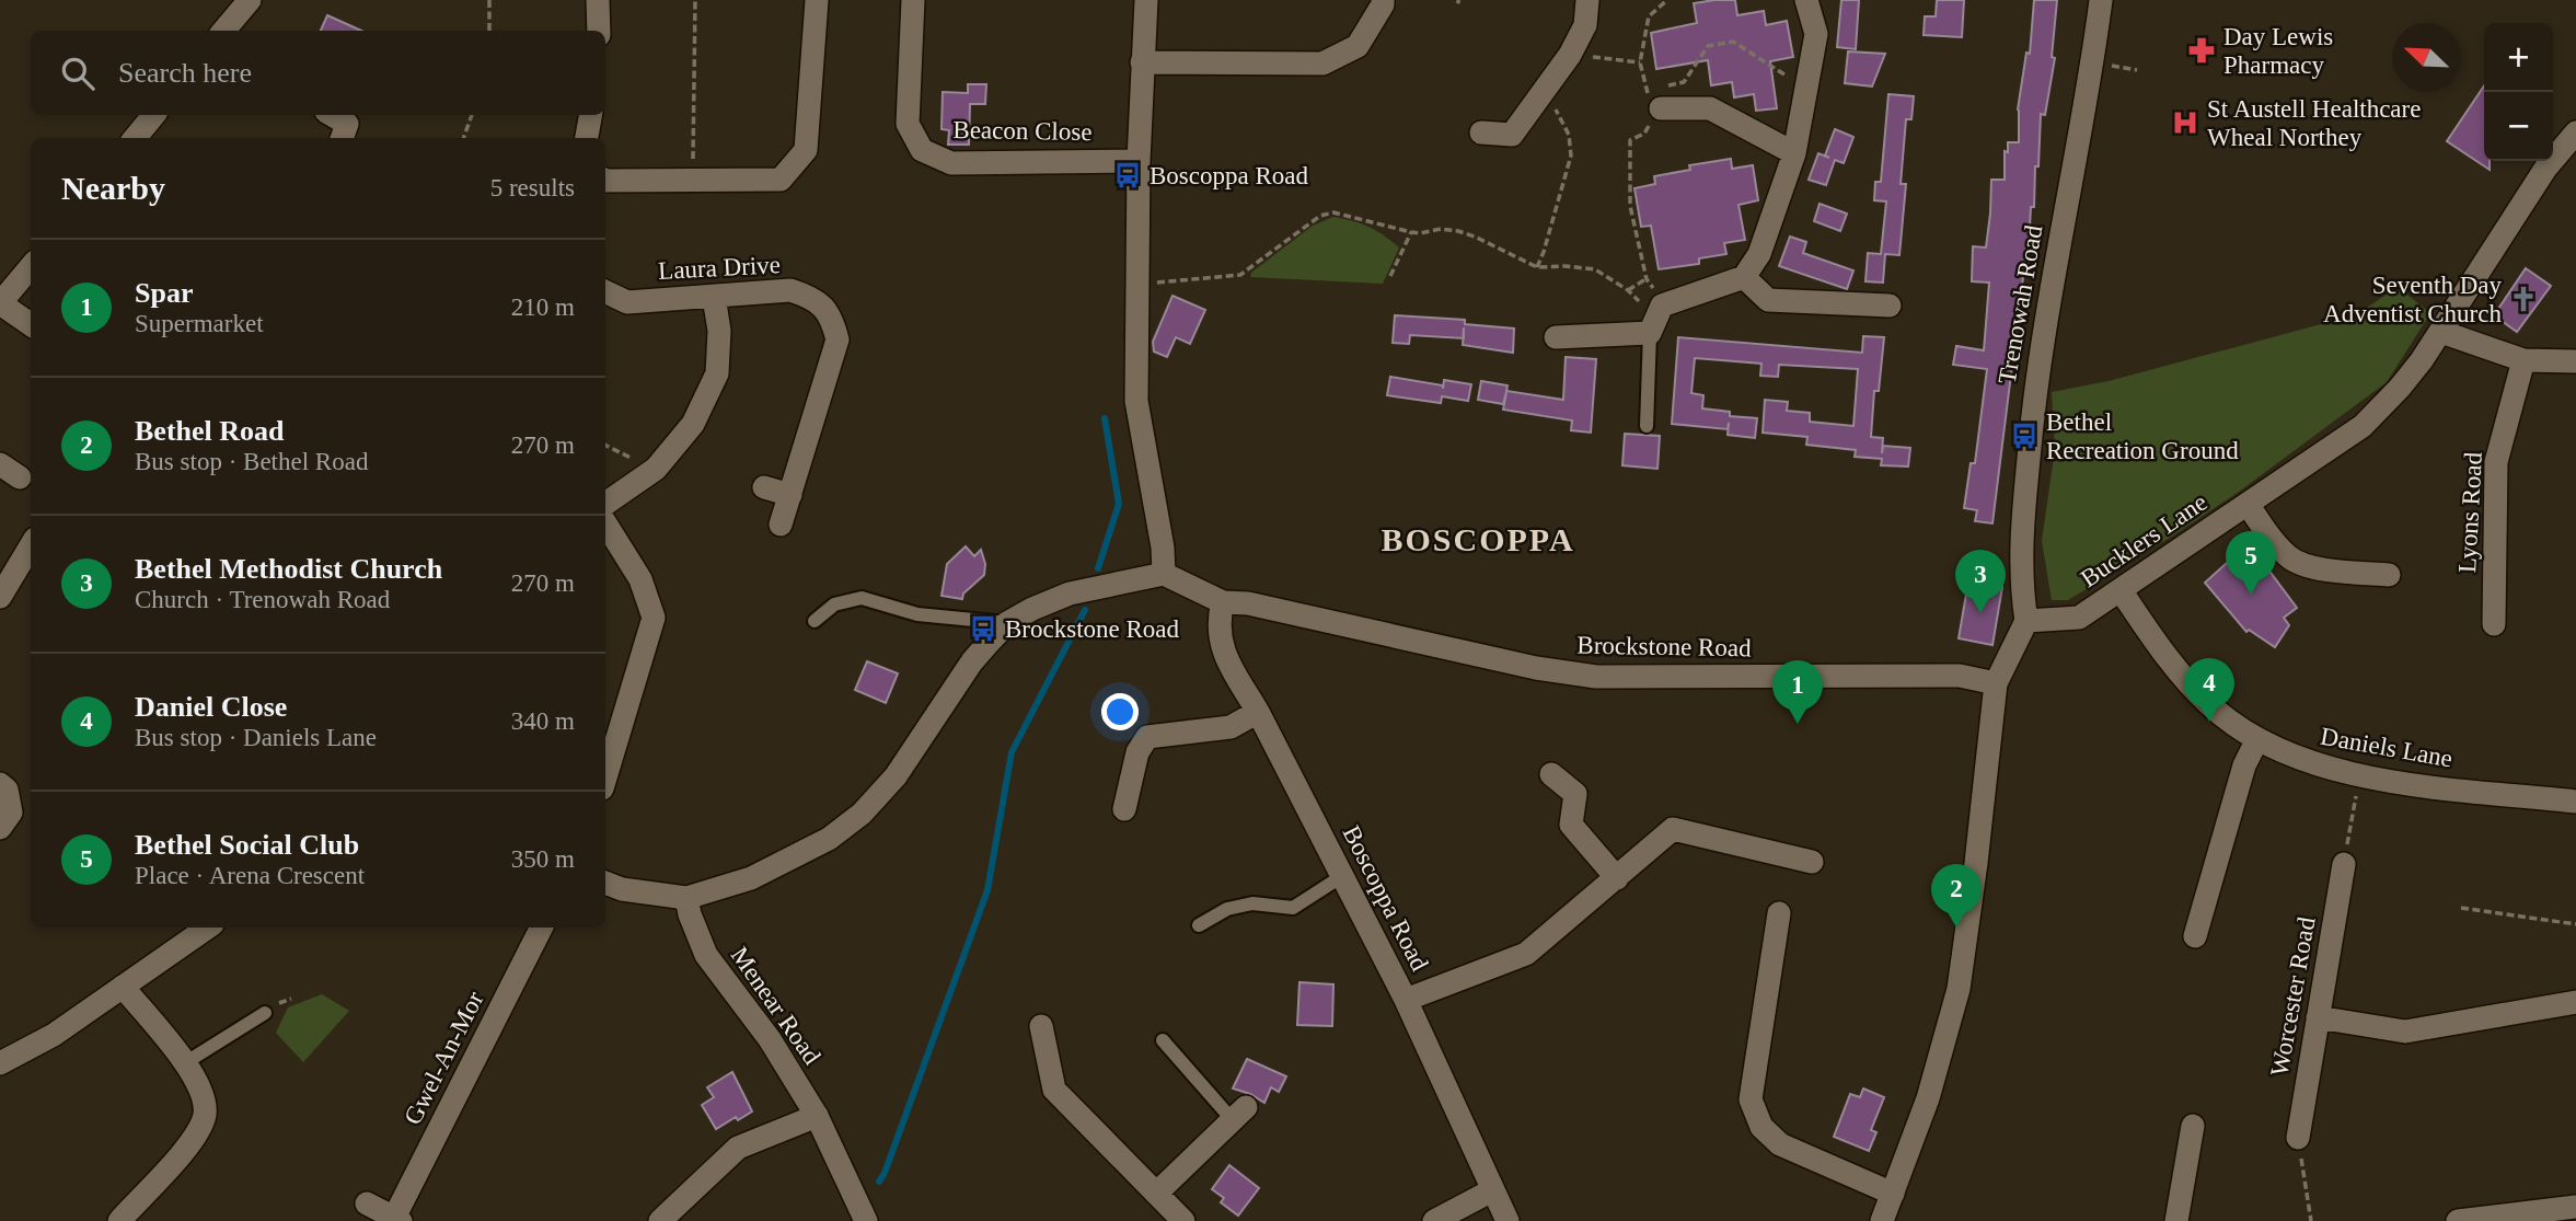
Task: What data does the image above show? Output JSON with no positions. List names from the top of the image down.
{
  "streets": {
    "street": [
      "Beacon Close",
      "Laura Drive",
      "Trenowah Road",
      "Lyons Road",
      "Bucklers Lane",
      "Brockstone Road",
      "Daniels Lane",
      "Boscoppa Road",
      "Worcester Road",
      "Menear Road",
      "Gwel-An-Mor"
    ]
  },
  "crossings": [
    ["Trenowah Road", "Bucklers Lane"],
    ["Bucklers Lane", "Daniels Lane"],
    ["Brockstone Road", "Boscoppa Road"]
  ],
  "districts": ["BOSCOPPA"],
  "places": {
    "pharmacy": ["Day Lewis Pharmacy"],
    "hospital": ["St Austell Healthcare Wheal Northey"],
    "bus stop": ["Boscoppa Road", "Bethel Recreation Ground", "Brockstone Road"],
    "church": ["Seventh Day Adventist Church"]
  },
  "north": "top left",
  "page": {
    "map_buttons": ["+", "−"],
    "search": "Search here",
    "heading": ["Nearby", "5 results"],
    "list": [
      {
        "mark": "1",
        "name": "Spar",
        "note": "Supermarket",
        "value": "210 m"
      },
      {
        "mark": "2",
        "name": "Bethel Road",
        "note": "Bus stop · Bethel Road",
        "value": "270 m"
      },
      {
        "mark": "3",
        "name": "Bethel Methodist Church",
        "note": "Church · Trenowah Road",
        "value": "270 m"
      },
      {
        "mark": "4",
        "name": "Daniel Close",
        "note": "Bus stop · Daniels Lane",
        "value": "340 m"
      },
      {
        "mark": "5",
        "name": "Bethel Social Club",
        "note": "Place · Arena Crescent",
        "value": "350 m"
      }
    ],
    "pins": [
      "5",
      "3",
      "4",
      "1",
      "2"
    ]
  }
}
